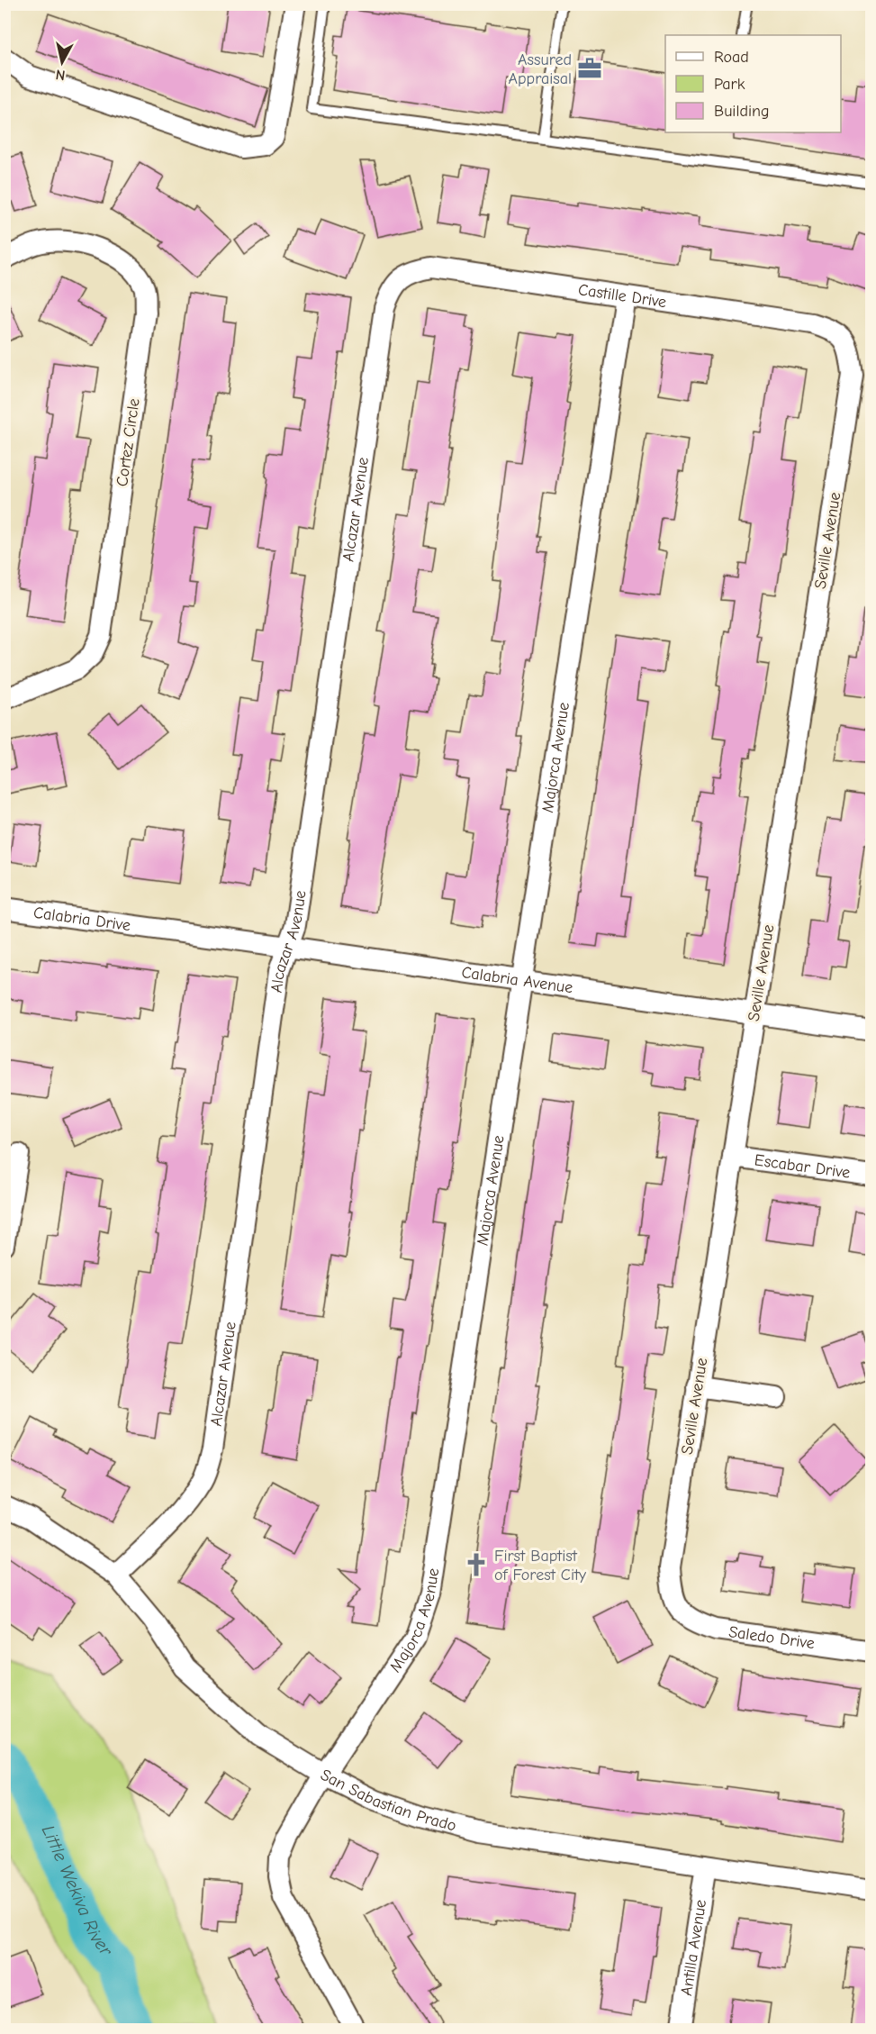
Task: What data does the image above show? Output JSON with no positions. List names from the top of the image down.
{
  "streets": {
    "street": [
      "Castille Drive",
      "Cortez Circle",
      "Alcazar Avenue",
      "Seville Avenue",
      "Majorca Avenue",
      "Calabria Drive",
      "Calabria Avenue",
      "Escabar Drive",
      "Saledo Drive",
      "San Sabastian Prado",
      "Antilla Avenue"
    ]
  },
  "crossings": [
    ["Castille Drive", "Alcazar Avenue"],
    ["Castille Drive", "Seville Avenue"],
    ["Castille Drive", "Majorca Avenue"],
    ["Alcazar Avenue", "Calabria Avenue"],
    ["Alcazar Avenue", "San Sabastian Prado"],
    ["Seville Avenue", "Calabria Avenue"],
    ["Seville Avenue", "Escabar Drive"],
    ["Seville Avenue", "Saledo Drive"],
    ["Majorca Avenue", "Calabria Avenue"],
    ["Majorca Avenue", "San Sabastian Prado"],
    ["Calabria Drive", "Calabria Avenue"],
    ["San Sabastian Prado", "Antilla Avenue"]
  ],
  "water": ["Little Wekiva River"],
  "places": {
    "office": ["Assured Appraisal"],
    "church": ["First Baptist of Forest City"]
  },
  "legend": ["Road", "Park", "Building"],
  "north": "bottom"
}
